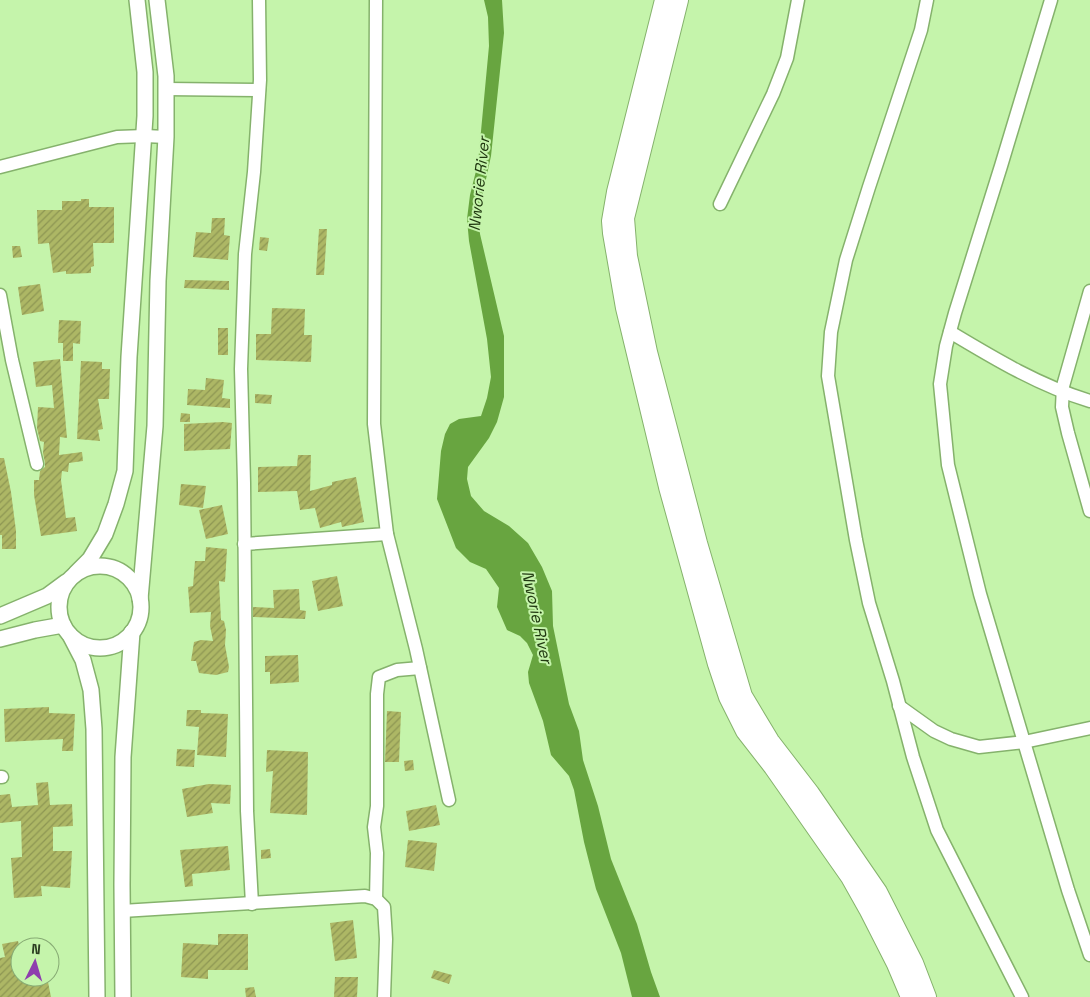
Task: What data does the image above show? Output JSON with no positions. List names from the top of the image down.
{
  "water": ["Nworie River"],
  "north": "top"
}
